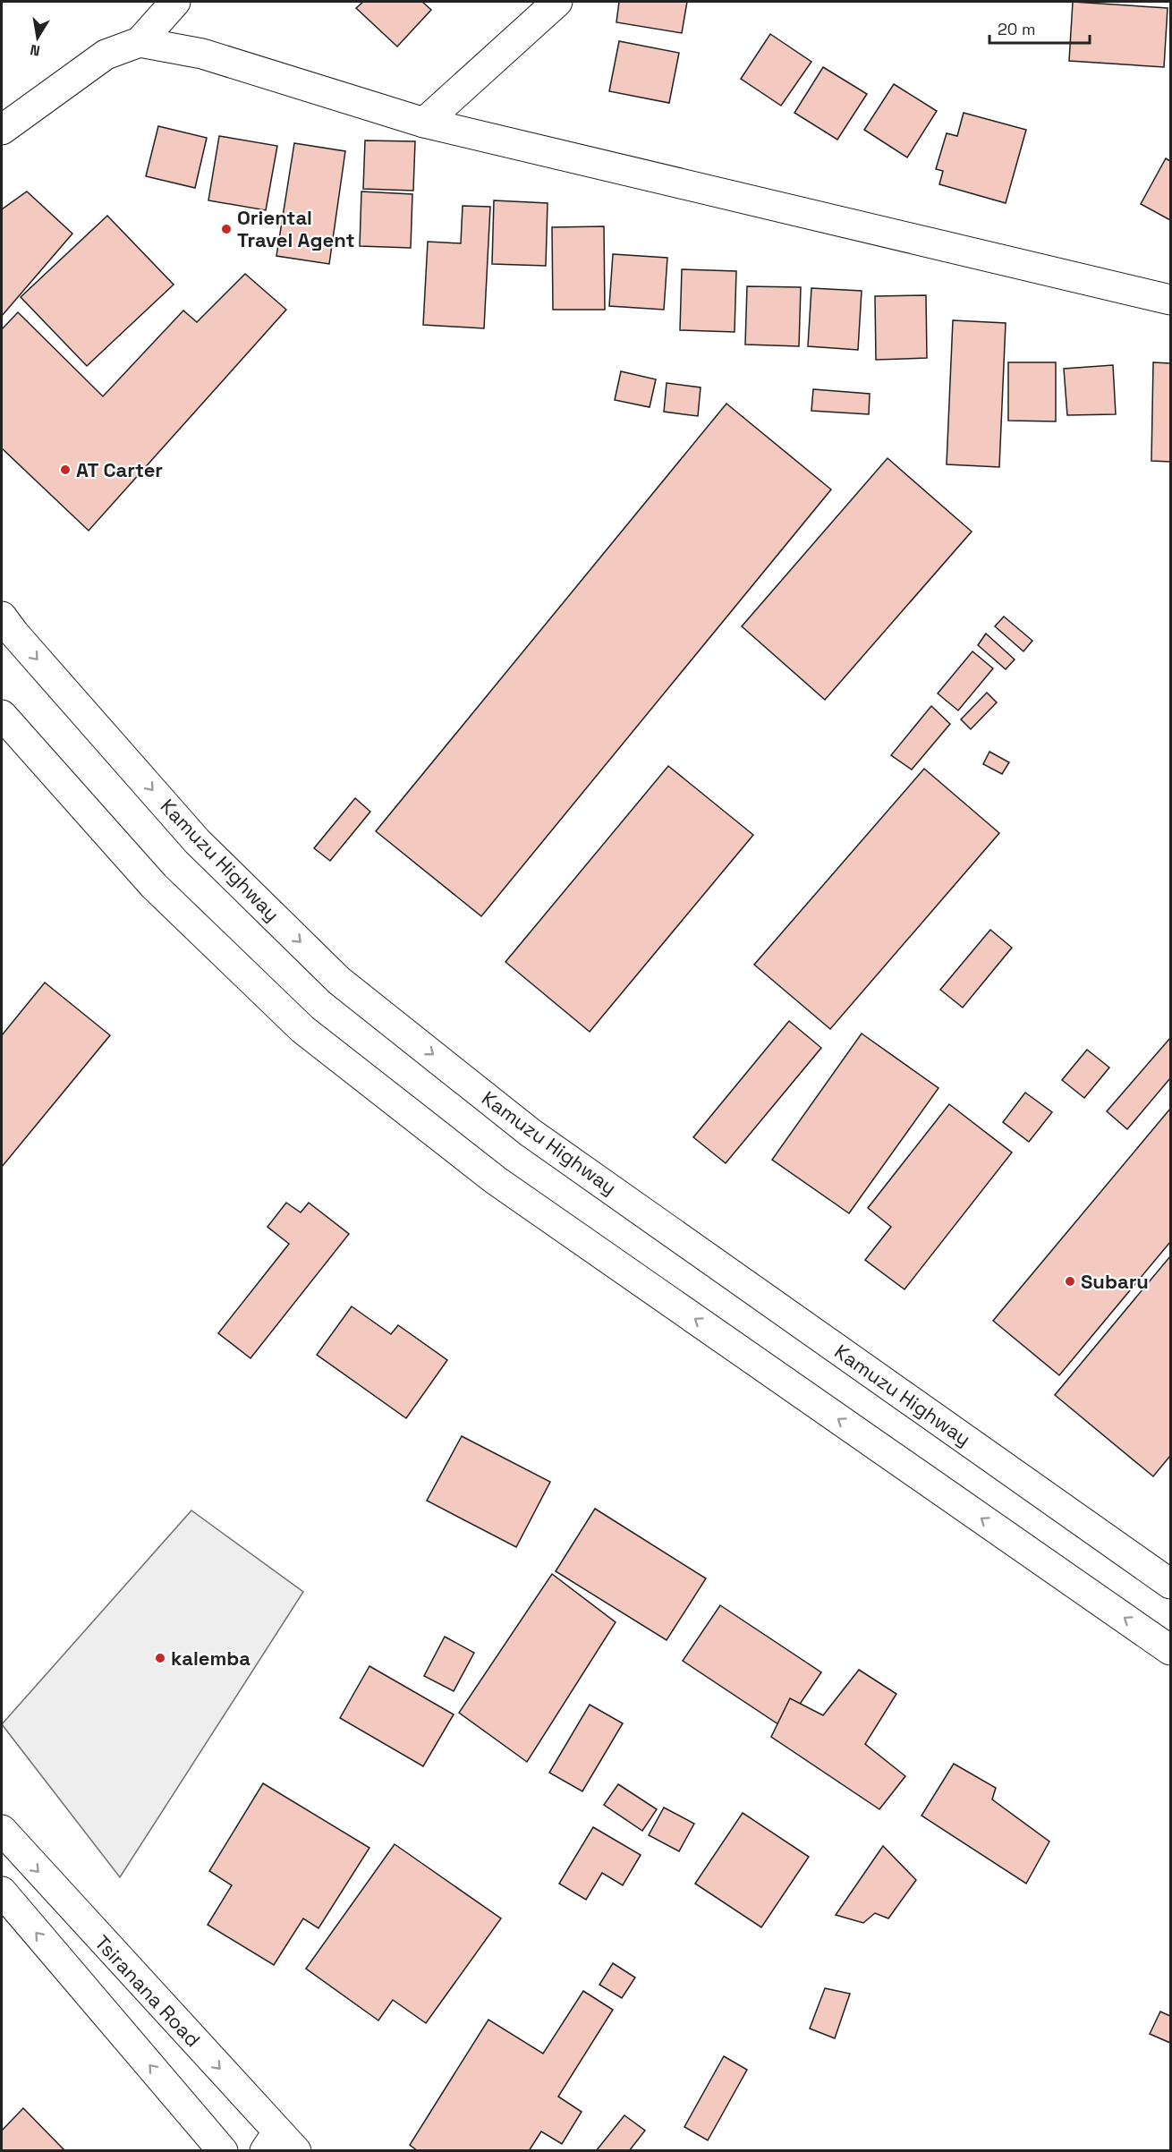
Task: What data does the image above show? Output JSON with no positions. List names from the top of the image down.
{
  "streets": {
    "main road": ["Kamuzu Highway", "Tsiranana Road"]
  },
  "places": [
    "Oriental Travel Agent",
    "AT Carter",
    "Subaru",
    "kalemba"
  ],
  "scale_bar": "20 m",
  "north": "bottom"
}
